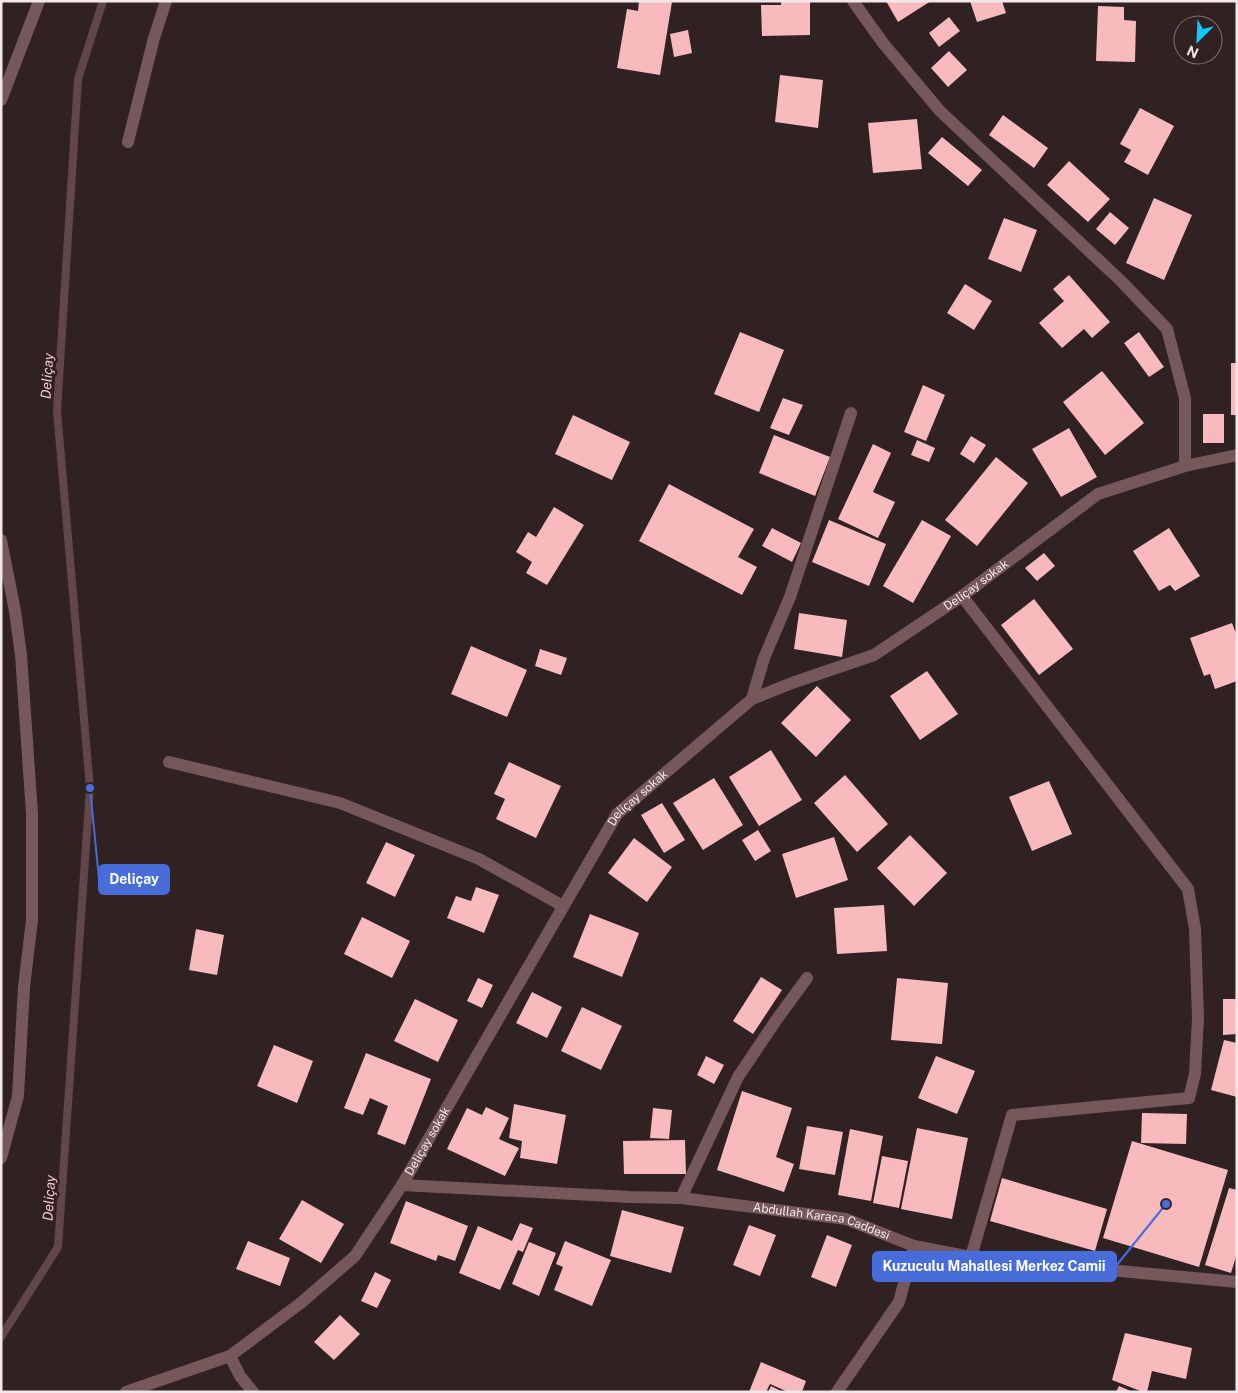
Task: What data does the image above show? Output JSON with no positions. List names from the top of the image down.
{
  "streets": {
    "street": ["Deliçay sokak", "Abdullah Karaca Caddesi"]
  },
  "crossings": [
    ["Deliçay sokak", "Abdullah Karaca Caddesi"]
  ],
  "water": ["Deliçay"],
  "places": ["Deliçay", "Kuzuculu Mahallesi Merkez Camii"],
  "north": "bottom left"
}
